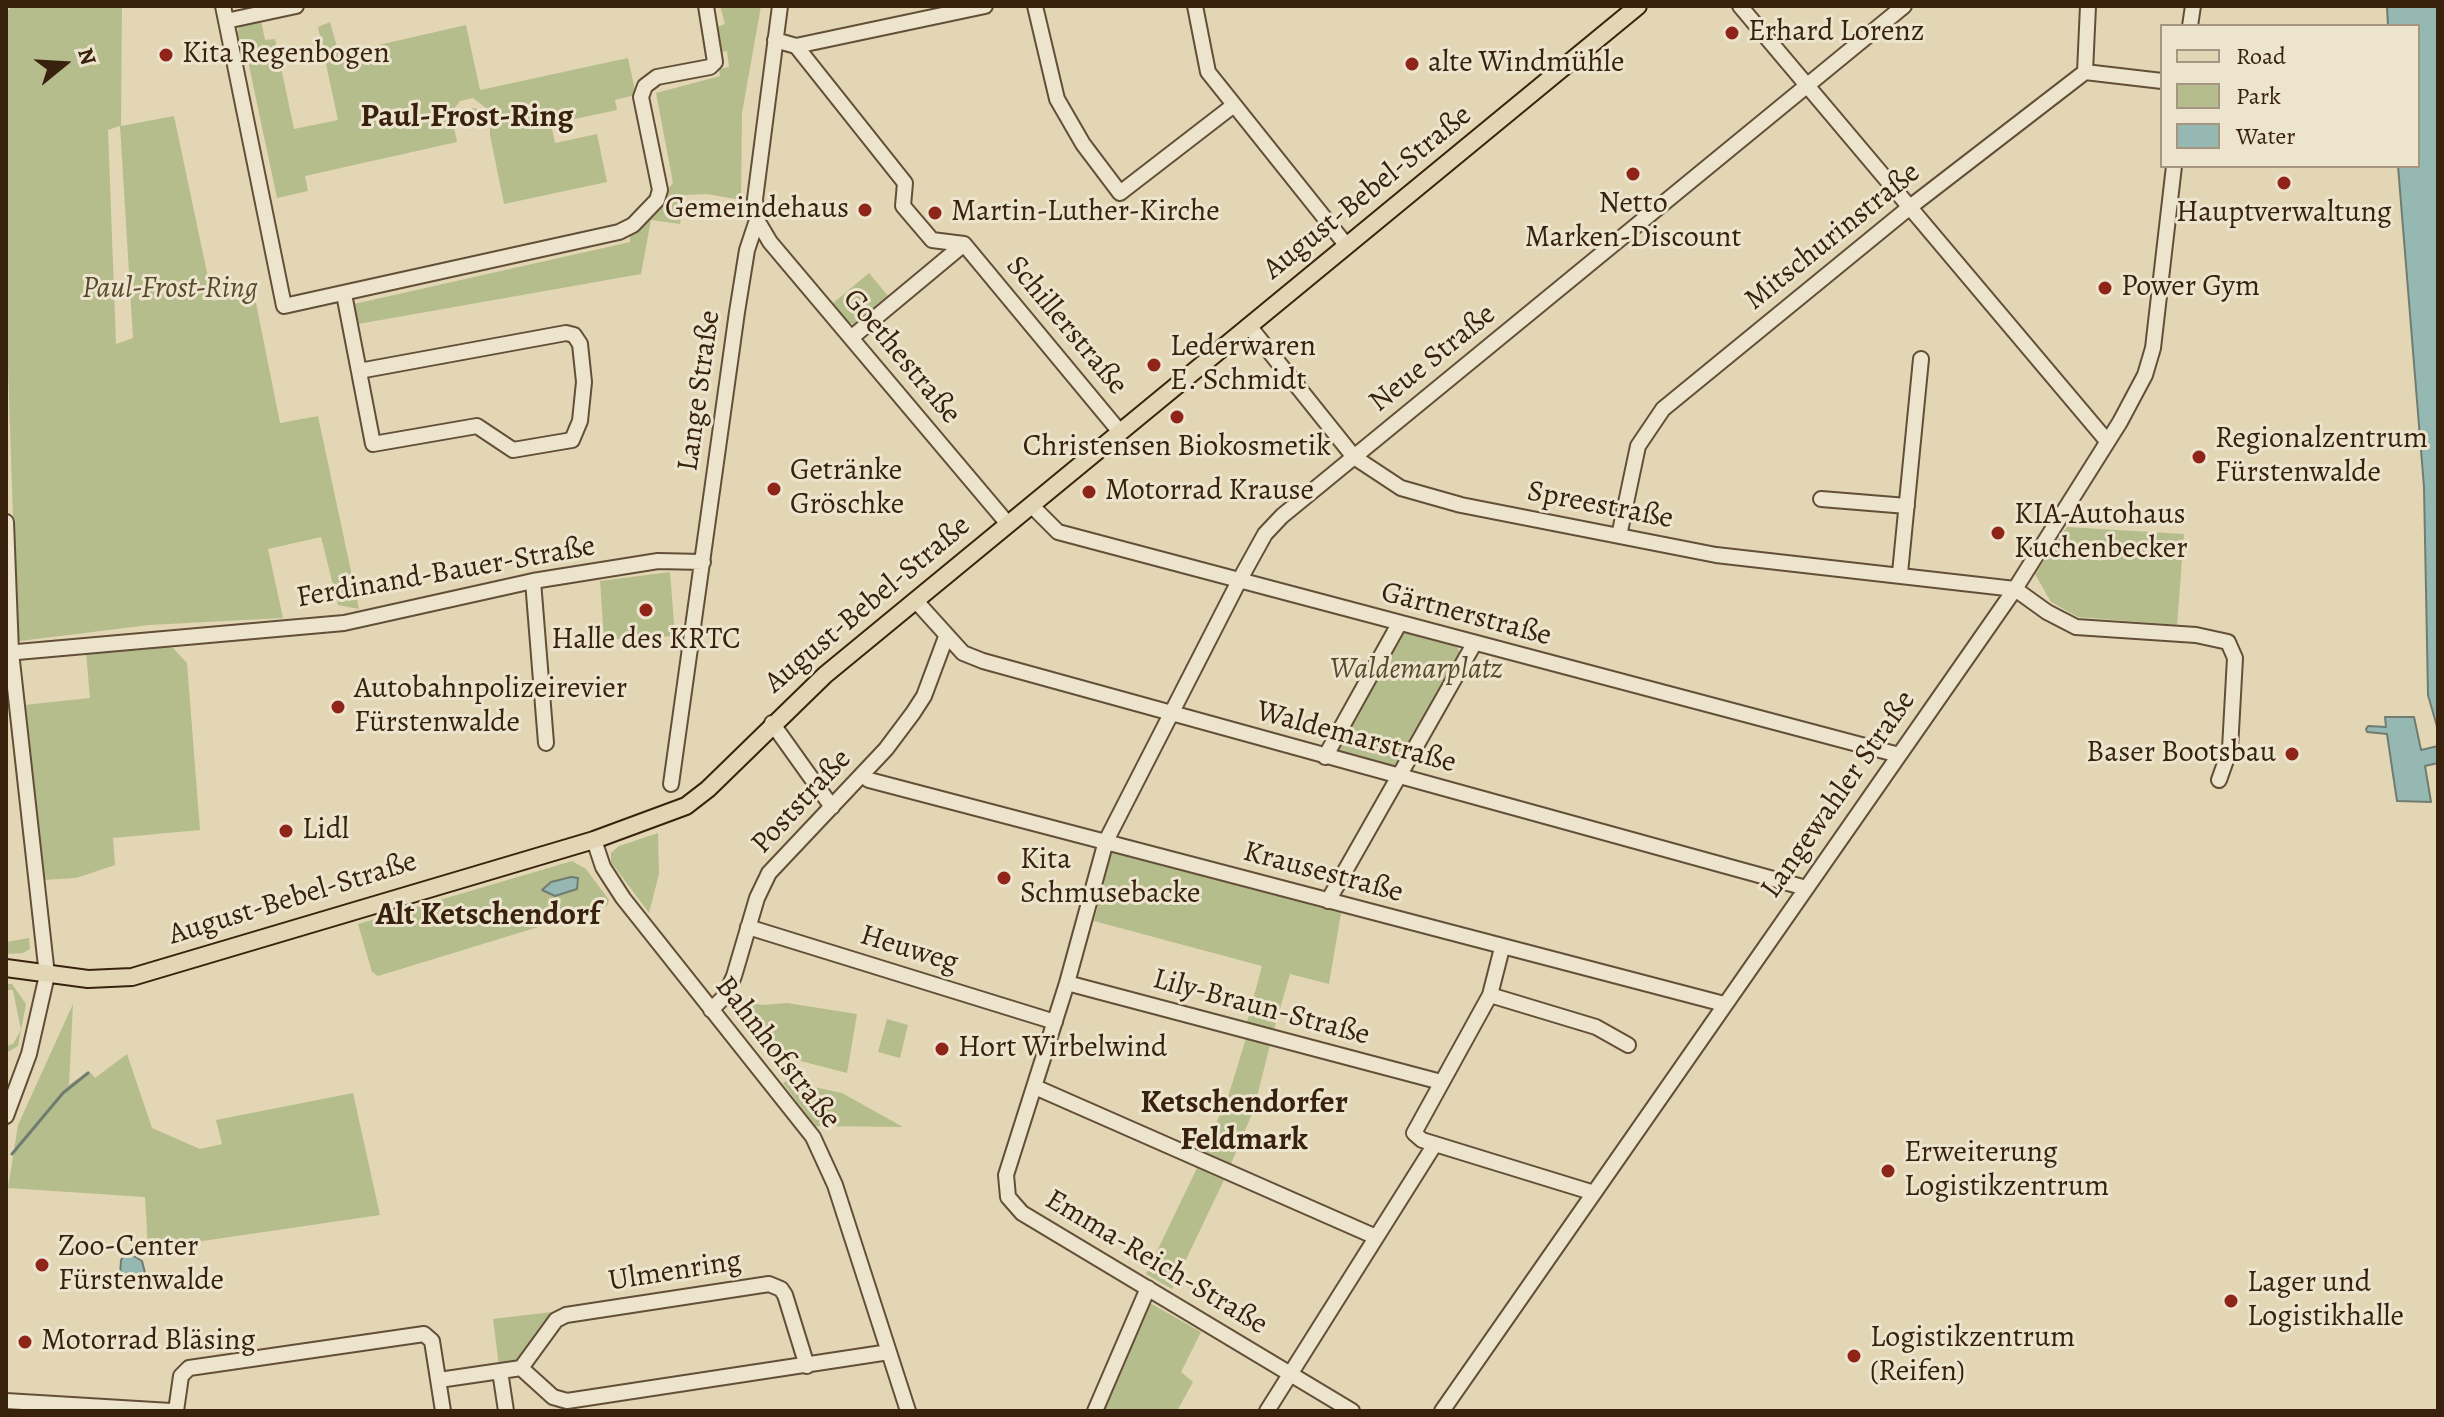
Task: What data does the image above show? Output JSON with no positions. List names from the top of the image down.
{
  "streets": {
    "main road": ["August-Bebel-Straße"],
    "street": [
      "Mitschurinstraße",
      "Schillerstraße",
      "Goethestraße",
      "Neue Straße",
      "Lange Straße",
      "Spreestraße",
      "Ferdinand-Bauer-Straße",
      "Gärtnerstraße",
      "Waldemarstraße",
      "Langewahler Straße",
      "Poststraße",
      "Krausestraße",
      "Heuweg",
      "Lily-Braun-Straße",
      "Bahnhofstraße",
      "Emma-Reich-Straße",
      "Ulmenring"
    ]
  },
  "crossings": [
    ["August-Bebel-Straße", "Schillerstraße"],
    ["August-Bebel-Straße", "Goethestraße"],
    ["August-Bebel-Straße", "Spreestraße"],
    ["August-Bebel-Straße", "Gärtnerstraße"],
    ["August-Bebel-Straße", "Waldemarstraße"],
    ["August-Bebel-Straße", "Bahnhofstraße"],
    ["Mitschurinstraße", "Spreestraße"],
    ["Goethestraße", "Lange Straße"],
    ["Neue Straße", "Spreestraße"],
    ["Neue Straße", "Gärtnerstraße"],
    ["Neue Straße", "Waldemarstraße"],
    ["Neue Straße", "Krausestraße"],
    ["Neue Straße", "Emma-Reich-Straße"],
    ["Lange Straße", "Ferdinand-Bauer-Straße"],
    ["Spreestraße", "Langewahler Straße"],
    ["Gärtnerstraße", "Langewahler Straße"],
    ["Waldemarstraße", "Langewahler Straße"],
    ["Waldemarstraße", "Poststraße"],
    ["Langewahler Straße", "Krausestraße"],
    ["Poststraße", "Krausestraße"],
    ["Poststraße", "Heuweg"],
    ["Poststraße", "Bahnhofstraße"],
    ["Krausestraße", "Emma-Reich-Straße"],
    ["Heuweg", "Emma-Reich-Straße"],
    ["Lily-Braun-Straße", "Emma-Reich-Straße"]
  ],
  "districts": ["Paul-Frost-Ring", "Alt Ketschendorf", "Ketschendorfer Feldmark"],
  "parks": ["Paul-Frost-Ring", "Waldemarplatz"],
  "places": [
    "Erhard Lorenz",
    "Kita Regenbogen",
    "alte Windmühle",
    "Netto Marken-Discount",
    "Hauptverwaltung",
    "Gemeindehaus",
    "Martin-Luther-Kirche",
    "Power Gym",
    "Lederwaren E. Schmidt",
    "Christensen Biokosmetik",
    "Regionalzentrum Fürstenwalde",
    "Getränke Gröschke",
    "Motorrad Krause",
    "KIA-Autohaus Kuchenbecker",
    "Halle des KRTC",
    "Autobahnpolizeirevier Fürstenwalde",
    "Baser Bootsbau",
    "Lidl",
    "Kita Schmusebacke",
    "Hort Wirbelwind",
    "Erweiterung Logistikzentrum",
    "Zoo-Center Fürstenwalde",
    "Lager und Logistikhalle",
    "Motorrad Bläsing",
    "Logistikzentrum (Reifen)"
  ],
  "legend": ["Road", "Park", "Water"],
  "north": "right"
}
